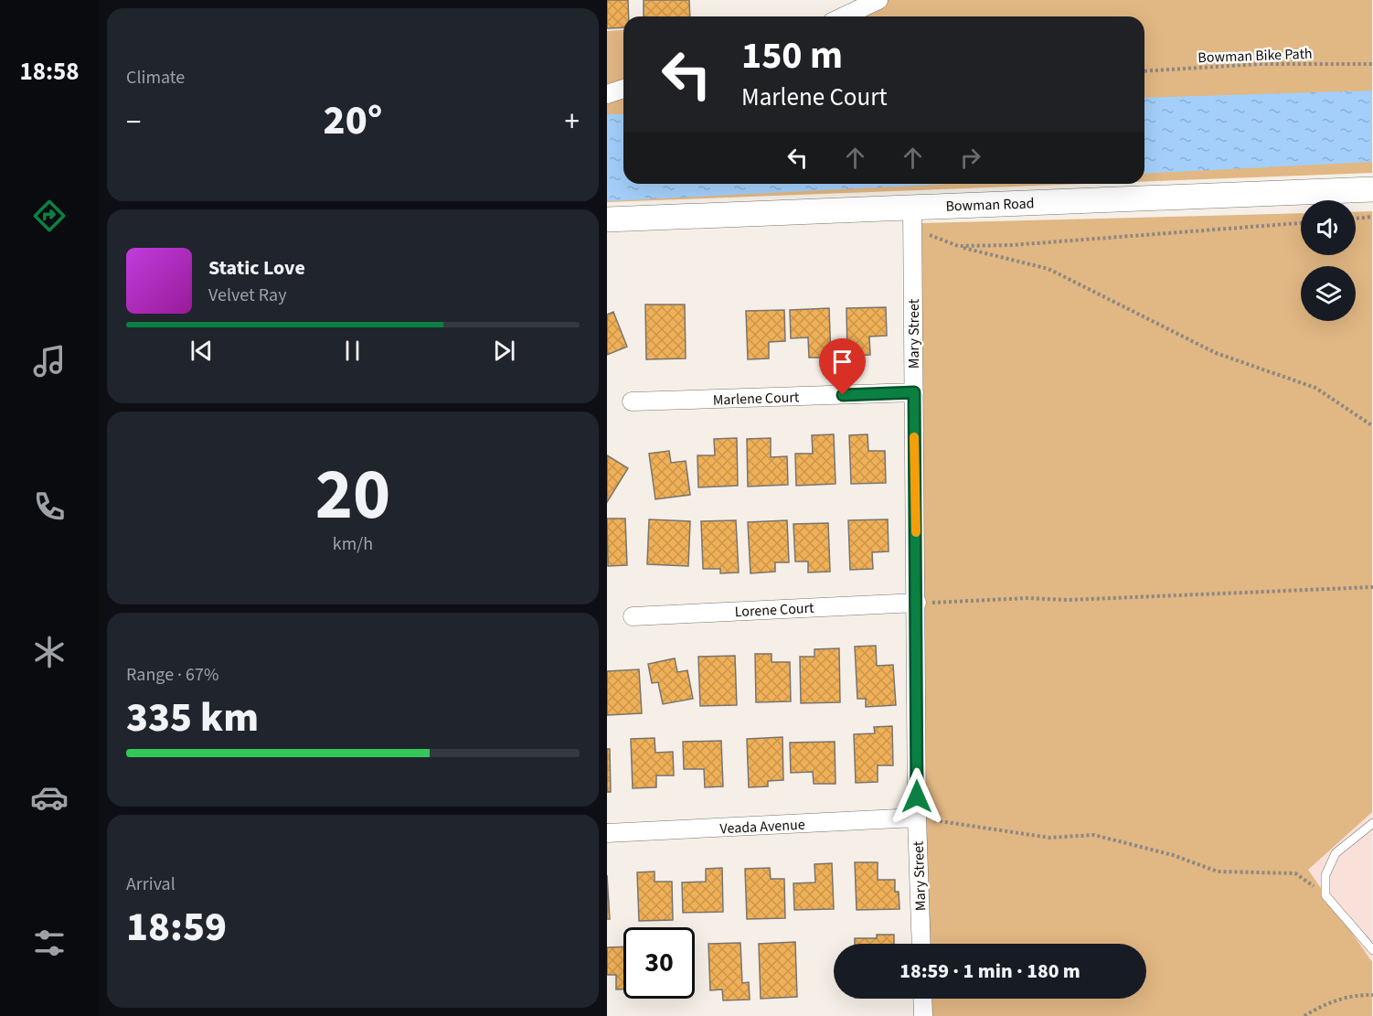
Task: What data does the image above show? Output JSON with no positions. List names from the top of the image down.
{
  "streets": {
    "main road": ["Bowman Road"],
    "street": [
      "Mary Street",
      "Marlene Court",
      "Lorene Court",
      "Veada Avenue"
    ],
    "path": ["Bowman Bike Path"]
  },
  "crossings": [
    ["Bowman Road", "Mary Street"],
    ["Mary Street", "Marlene Court"],
    ["Mary Street", "Lorene Court"],
    ["Mary Street", "Veada Avenue"]
  ],
  "page": {
    "tabs": "18:58",
    "tile": [
      "Climate",
      ["20", "km/h"],
      ["Range · 67%", "335 km"],
      ["Arrival", "18:59"]
    ],
    "turn": ["150 m", "Marlene Court"],
    "heat": ["−", "20°", "+"],
    "song": ["Static Love", "Velvet Ray"],
    "limit": "30",
    "trip": "18:59 · 1 min · 180 m"
  }
}
